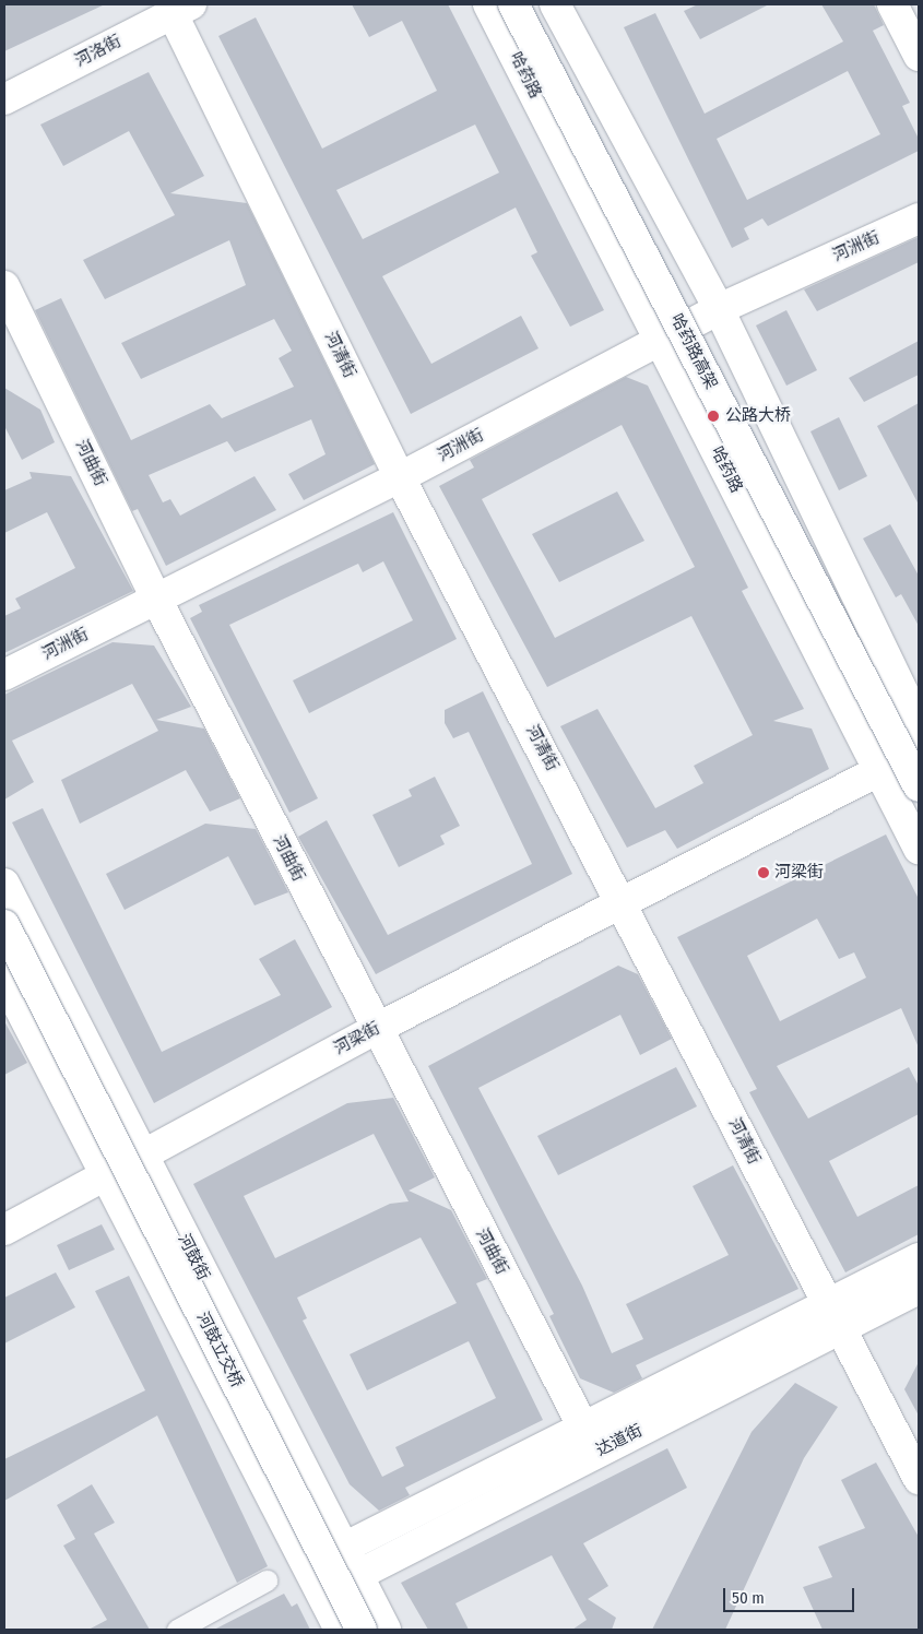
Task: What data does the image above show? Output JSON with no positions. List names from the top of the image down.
{
  "streets": {
    "main road": [
      "河洛街",
      "哈药路",
      "河洲街",
      "哈药路高架",
      "河清街",
      "河曲街",
      "河梁街",
      "河鼓街",
      "河鼓立交桥",
      "达道街"
    ]
  },
  "crossings": [
    ["河洛街", "河清街"],
    ["哈药路", "河洲街"],
    ["哈药路", "河梁街"],
    ["河洲街", "河清街"],
    ["河洲街", "河曲街"],
    ["河清街", "河梁街"],
    ["河清街", "达道街"],
    ["河曲街", "河梁街"],
    ["河梁街", "河鼓街"],
    ["河鼓街", "达道街"]
  ],
  "places": ["公路大桥", "河梁街"],
  "scale_bar": "50 m"
}
